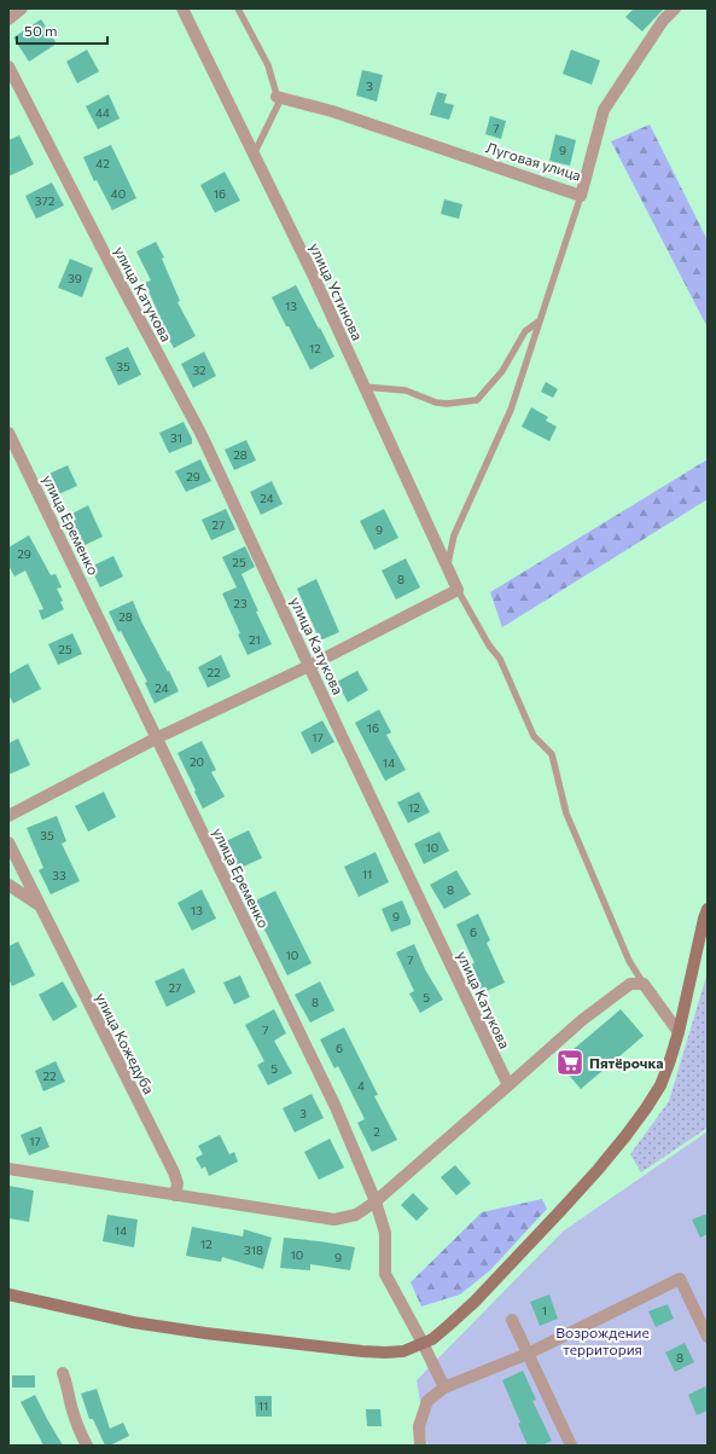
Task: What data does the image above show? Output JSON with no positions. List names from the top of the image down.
{
  "streets": {
    "street": [
      "Луговая улица",
      "улица Устинова",
      "улица Катукова",
      "улица Еременко",
      "улица Кожедуба"
    ]
  },
  "parks": ["Возрождение территория"],
  "places": {
    "supermarket": ["Пятёрочка"]
  },
  "house_numbers": [
    "3",
    "44",
    "7",
    "9",
    "42",
    "40",
    "16",
    "372",
    "39",
    "13",
    "12",
    "35",
    "32",
    "31",
    "28",
    "29",
    "24",
    "27",
    "9",
    "29",
    "25",
    "8",
    "23",
    "28",
    "21",
    "25",
    "22",
    "24",
    "16",
    "17",
    "20",
    "14",
    "12",
    "35",
    "10",
    "11",
    "33",
    "8",
    "13",
    "9",
    "6",
    "10",
    "7",
    "27",
    "5",
    "8",
    "7",
    "6",
    "5",
    "22",
    "4",
    "3",
    "2",
    "17",
    "14",
    "12",
    "318",
    "10",
    "9",
    "1",
    "8",
    "11"
  ],
  "scale_bar": "50 m"
}
